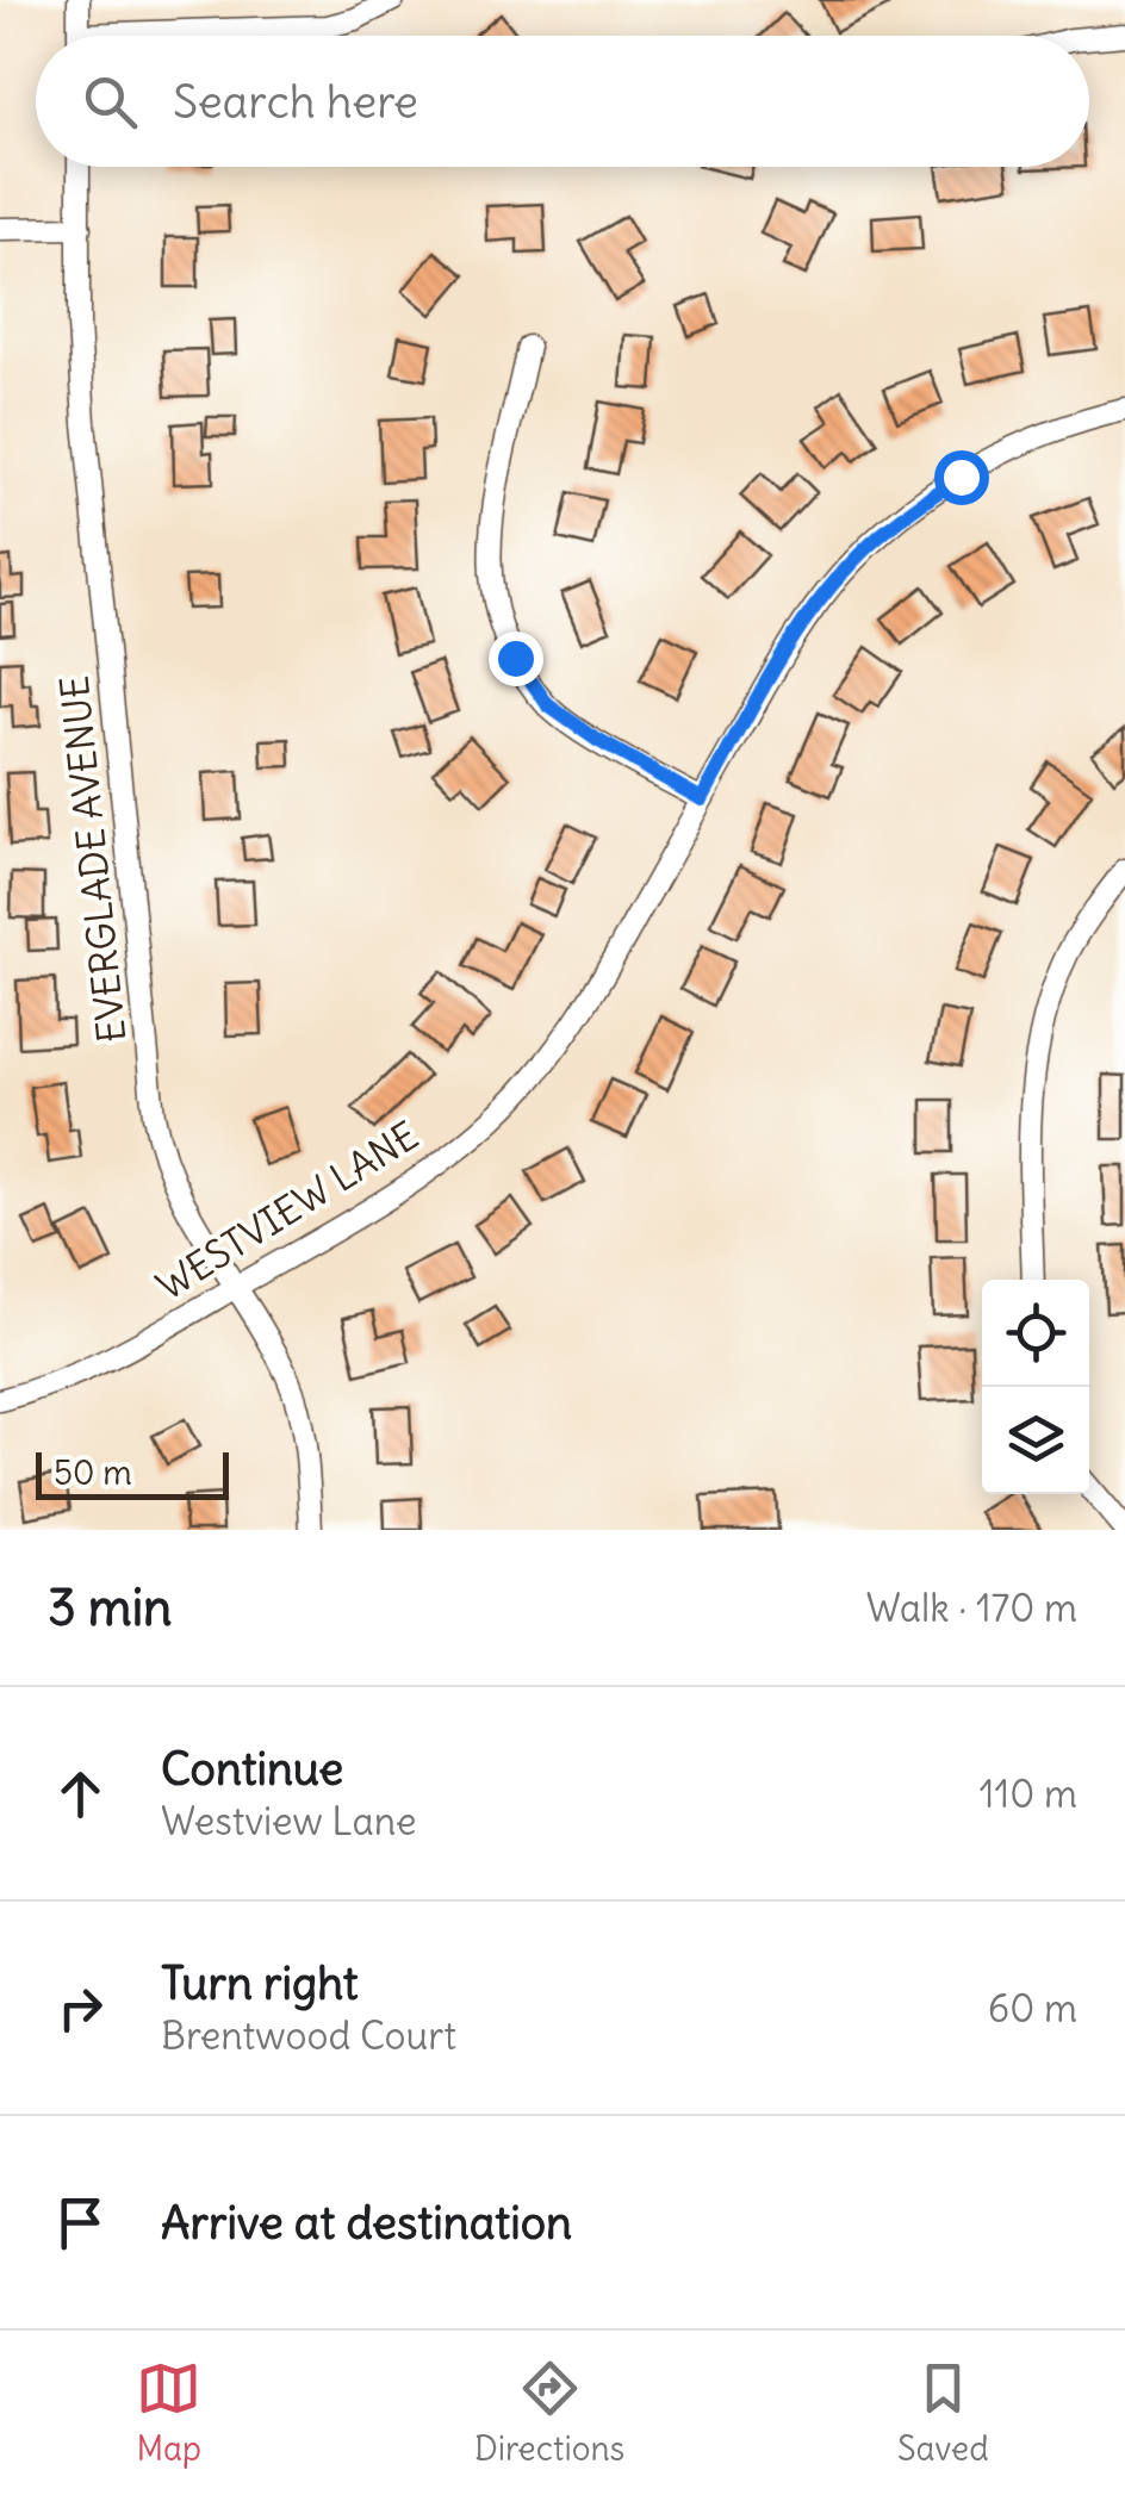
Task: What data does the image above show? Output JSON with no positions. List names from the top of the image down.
{
  "streets": {
    "street": ["EVERGLADE AVENUE", "WESTVIEW LANE"]
  },
  "crossings": [
    ["EVERGLADE AVENUE", "WESTVIEW LANE"]
  ],
  "scale_bar": "50 m",
  "page": {
    "search": "Search here",
    "scale": "50 m",
    "heading": ["3 min", "Walk · 170 m"],
    "list": [
      ["Continue", "Westview Lane", "110 m"],
      ["Turn right", "Brentwood Court", "60 m"],
      "Arrive at destination"
    ],
    "nav": ["Map", "Directions", "Saved"]
  }
}
